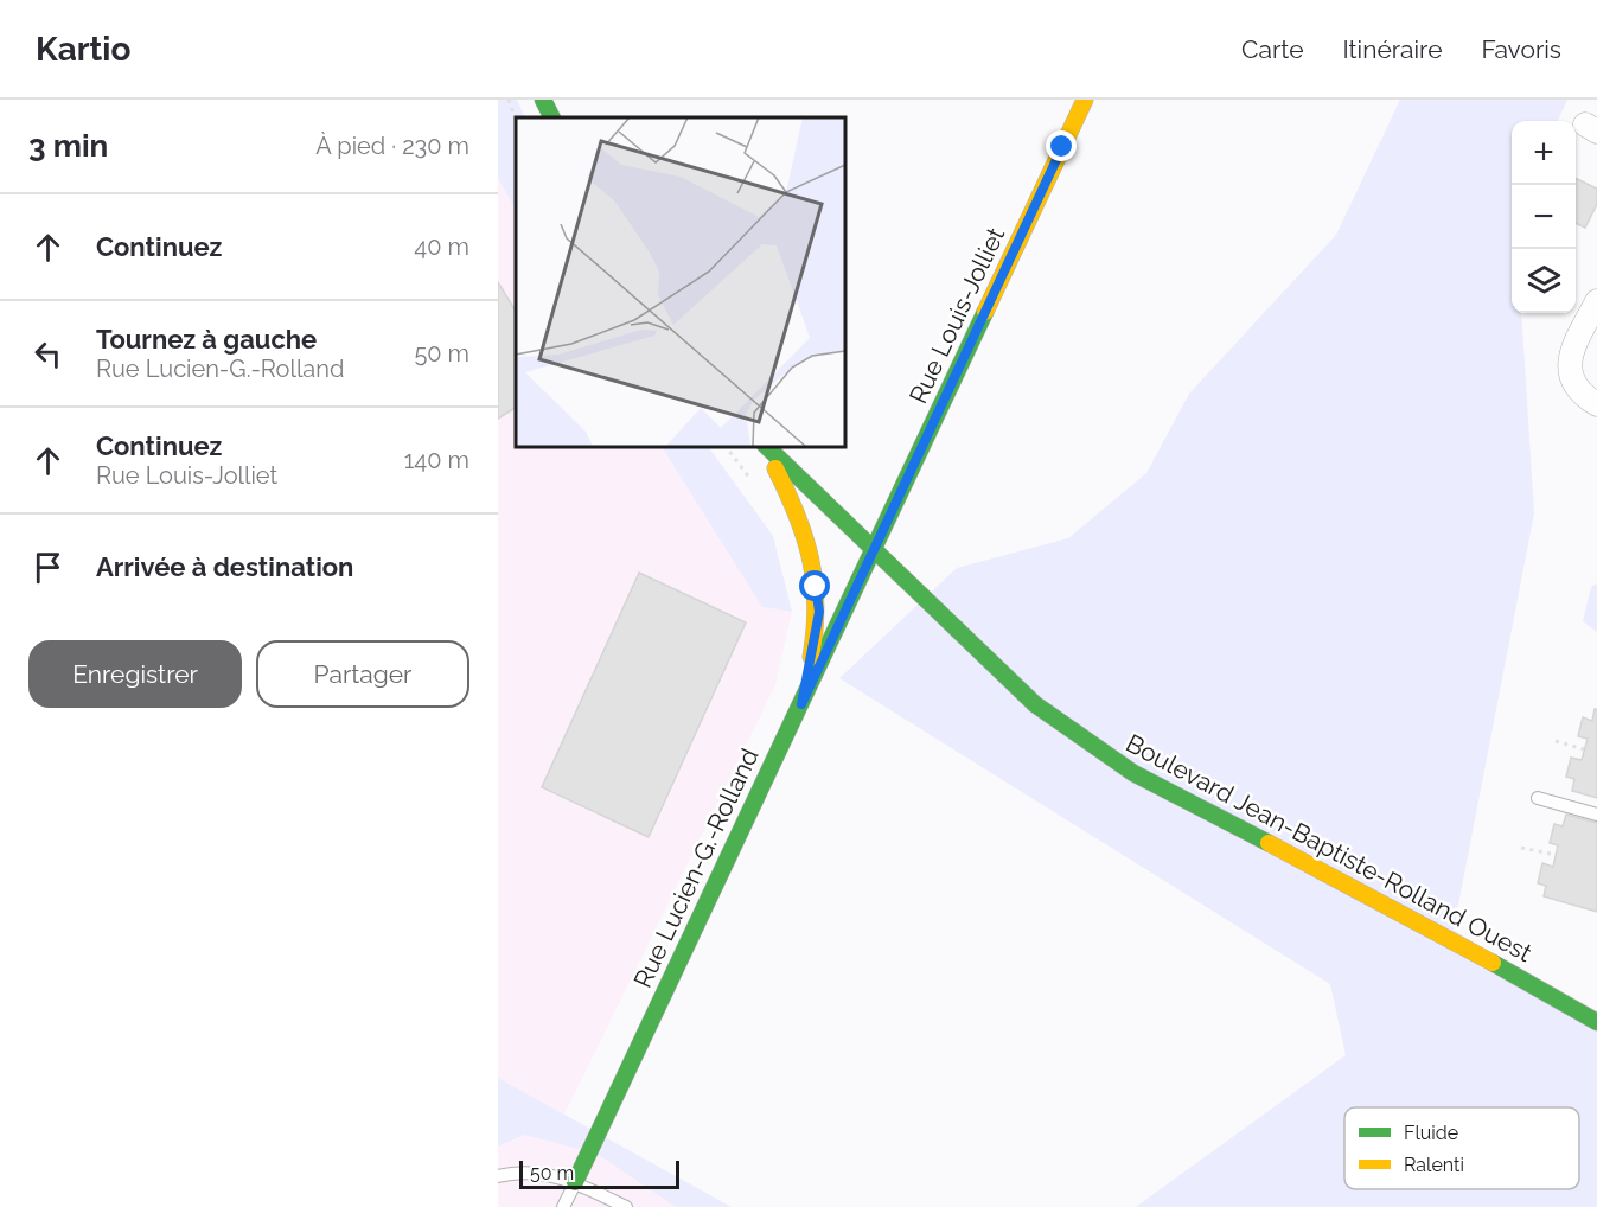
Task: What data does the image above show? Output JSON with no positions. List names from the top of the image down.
{
  "streets": {
    "street": ["Rue Louis-Jolliet", "Boulevard Jean-Baptiste-Rolland Ouest", "Rue Lucien-G.-Rolland"]
  },
  "crossings": [
    ["Rue Louis-Jolliet", "Boulevard Jean-Baptiste-Rolland Ouest"],
    ["Rue Louis-Jolliet", "Rue Lucien-G.-Rolland"],
    ["Boulevard Jean-Baptiste-Rolland Ouest", "Rue Lucien-G.-Rolland"]
  ],
  "legend": ["Fluide", "Ralenti"],
  "scale_bar": "50 m",
  "page": {
    "header": "Kartio",
    "nav": ["Carte", "Itinéraire", "Favoris"],
    "heading": ["3 min", "À pied · 230 m"],
    "map_buttons": ["+", "−"],
    "list": [
      ["Continuez", "40 m"],
      ["Tournez à gauche", "Rue Lucien-G.-Rolland", "50 m"],
      ["Continuez", "Rue Louis-Jolliet", "140 m"],
      "Arrivée à destination"
    ],
    "buttons": ["Enregistrer", "Partager"],
    "scale": "50 m"
  }
}
